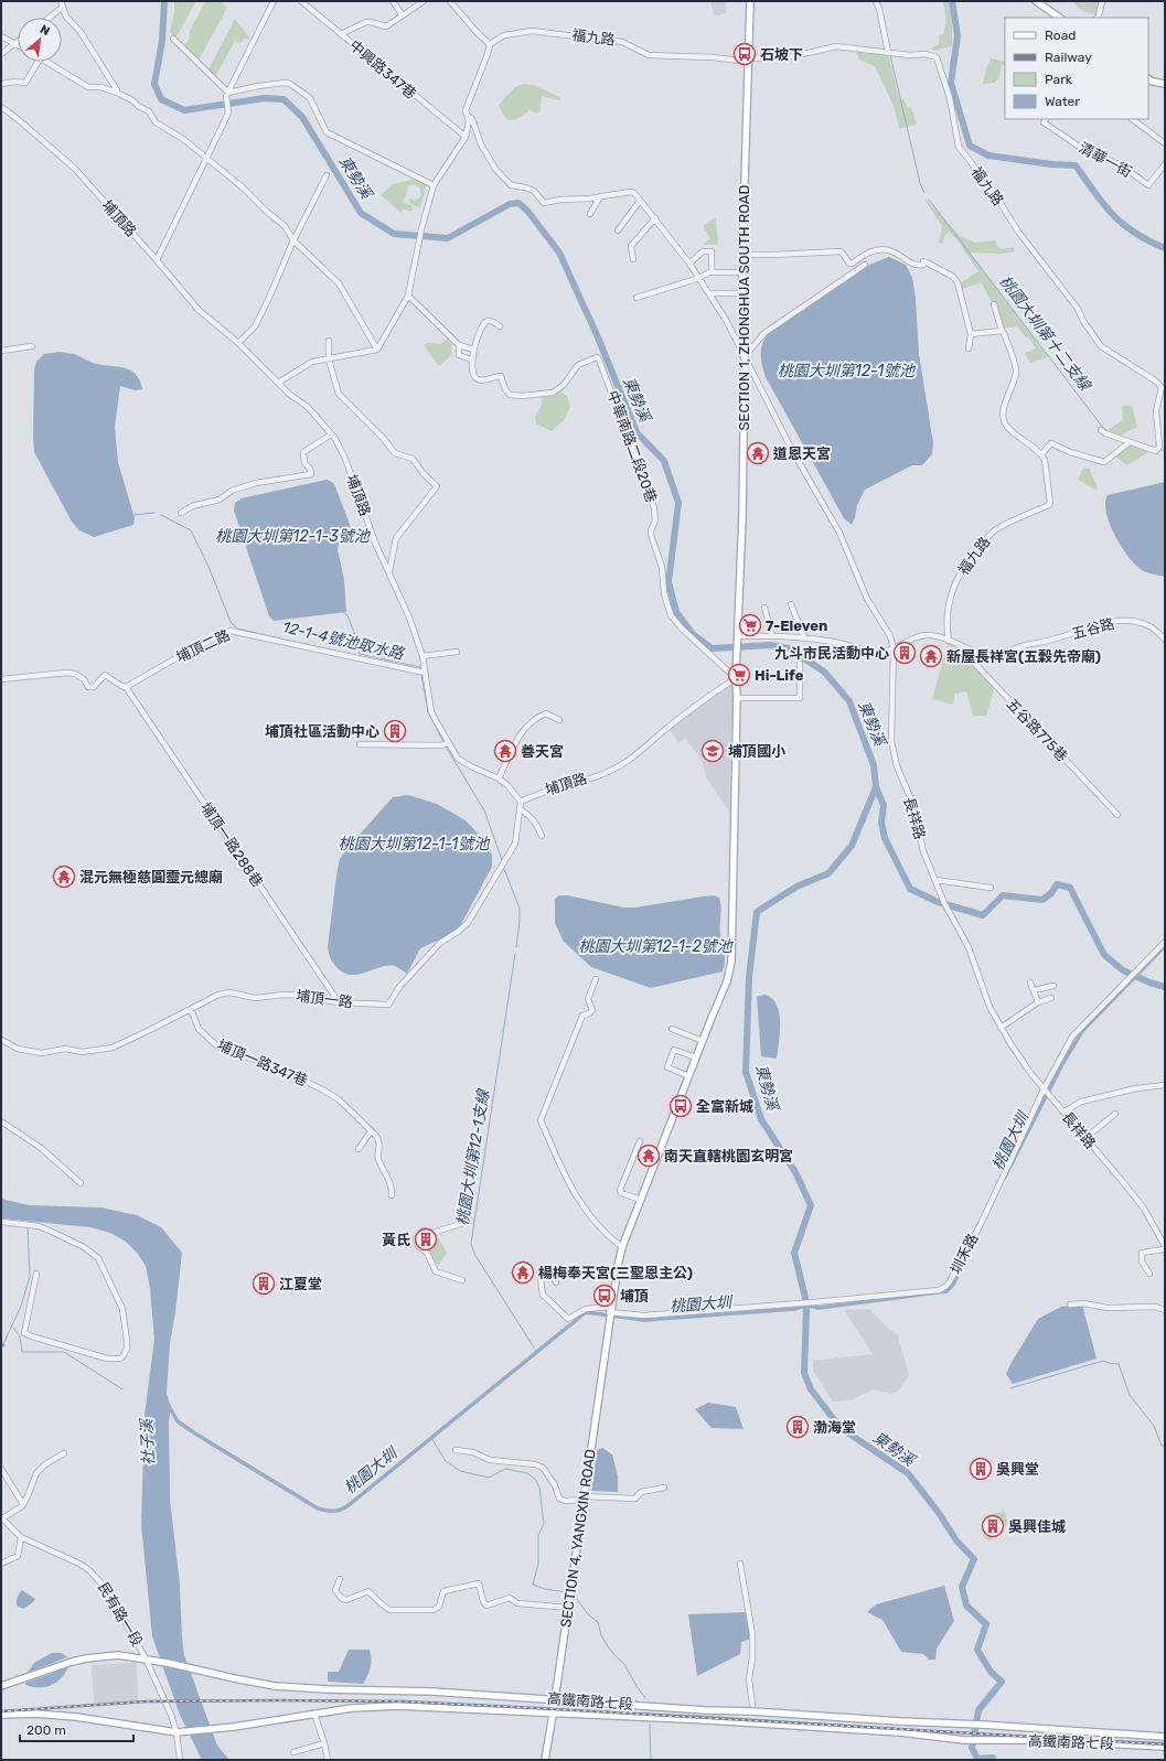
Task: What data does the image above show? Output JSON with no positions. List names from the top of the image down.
{
  "streets": {
    "main road": ["SECTION 1, ZHONGHUA SOUTH ROAD", "SECTION 4, YANGXIN ROAD", "高鐵南路七段"],
    "street": [
      "福九路",
      "中興路347巷",
      "清華一街",
      "埔頂路",
      "中華南路二段20巷",
      "五谷路",
      "埔頂二路",
      "五谷路775巷",
      "長祥路",
      "埔頂一路288巷",
      "埔頂一路",
      "埔頂一路347巷",
      "圳禾路",
      "民有路一段"
    ]
  },
  "crossings": [
    ["福九路", "SECTION 1, ZHONGHUA SOUTH ROAD"],
    ["福九路", "五谷路"],
    ["埔頂路", "SECTION 1, ZHONGHUA SOUTH ROAD"],
    ["埔頂路", "中華南路二段20巷"],
    ["埔頂路", "埔頂二路"],
    ["埔頂路", "埔頂一路"],
    ["SECTION 1, ZHONGHUA SOUTH ROAD", "中華南路二段20巷"],
    ["SECTION 1, ZHONGHUA SOUTH ROAD", "長祥路"],
    ["SECTION 1, ZHONGHUA SOUTH ROAD", "SECTION 4, YANGXIN ROAD"],
    ["五谷路", "五谷路775巷"],
    ["五谷路", "長祥路"],
    ["埔頂二路", "埔頂一路288巷"],
    ["長祥路", "圳禾路"],
    ["埔頂一路288巷", "埔頂一路"],
    ["埔頂一路", "埔頂一路347巷"],
    ["圳禾路", "SECTION 4, YANGXIN ROAD"],
    ["SECTION 4, YANGXIN ROAD", "高鐵南路七段"],
    ["民有路一段", "高鐵南路七段"]
  ],
  "water": [
    "東勢溪",
    "桃園大圳第十二支線",
    "桃園大圳第12-1號池",
    "桃園大圳第12-1-3號池",
    "12-1-4號池取水路",
    "桃園大圳第12-1-1號池",
    "桃園大圳第12-1-2號池",
    "桃園大圳",
    "桃園大圳第12-1支線",
    "社子溪"
  ],
  "places": {
    "bus stop": ["石坡下", "全富新城", "埔頂"],
    "temple": [
      "道恩天宮",
      "新屋長祥宮(五穀先帝廟)",
      "善天宮",
      "混元無極慈圓靈元總廟",
      "南天直轄桃園玄明宮",
      "楊梅奉天宮(三聖恩主公)"
    ],
    "supermarket": ["7-Eleven", "Hi-Life"],
    "building": [
      "九斗市民活動中心",
      "埔頂社區活動中心",
      "黃氏",
      "江夏堂",
      "渤海堂",
      "吳興堂",
      "吳興佳城"
    ],
    "school or university": ["埔頂國小"]
  },
  "legend": [
    "Road",
    "Railway",
    "Park",
    "Water"
  ],
  "scale_bar": "200 m",
  "north": "top right"
}
